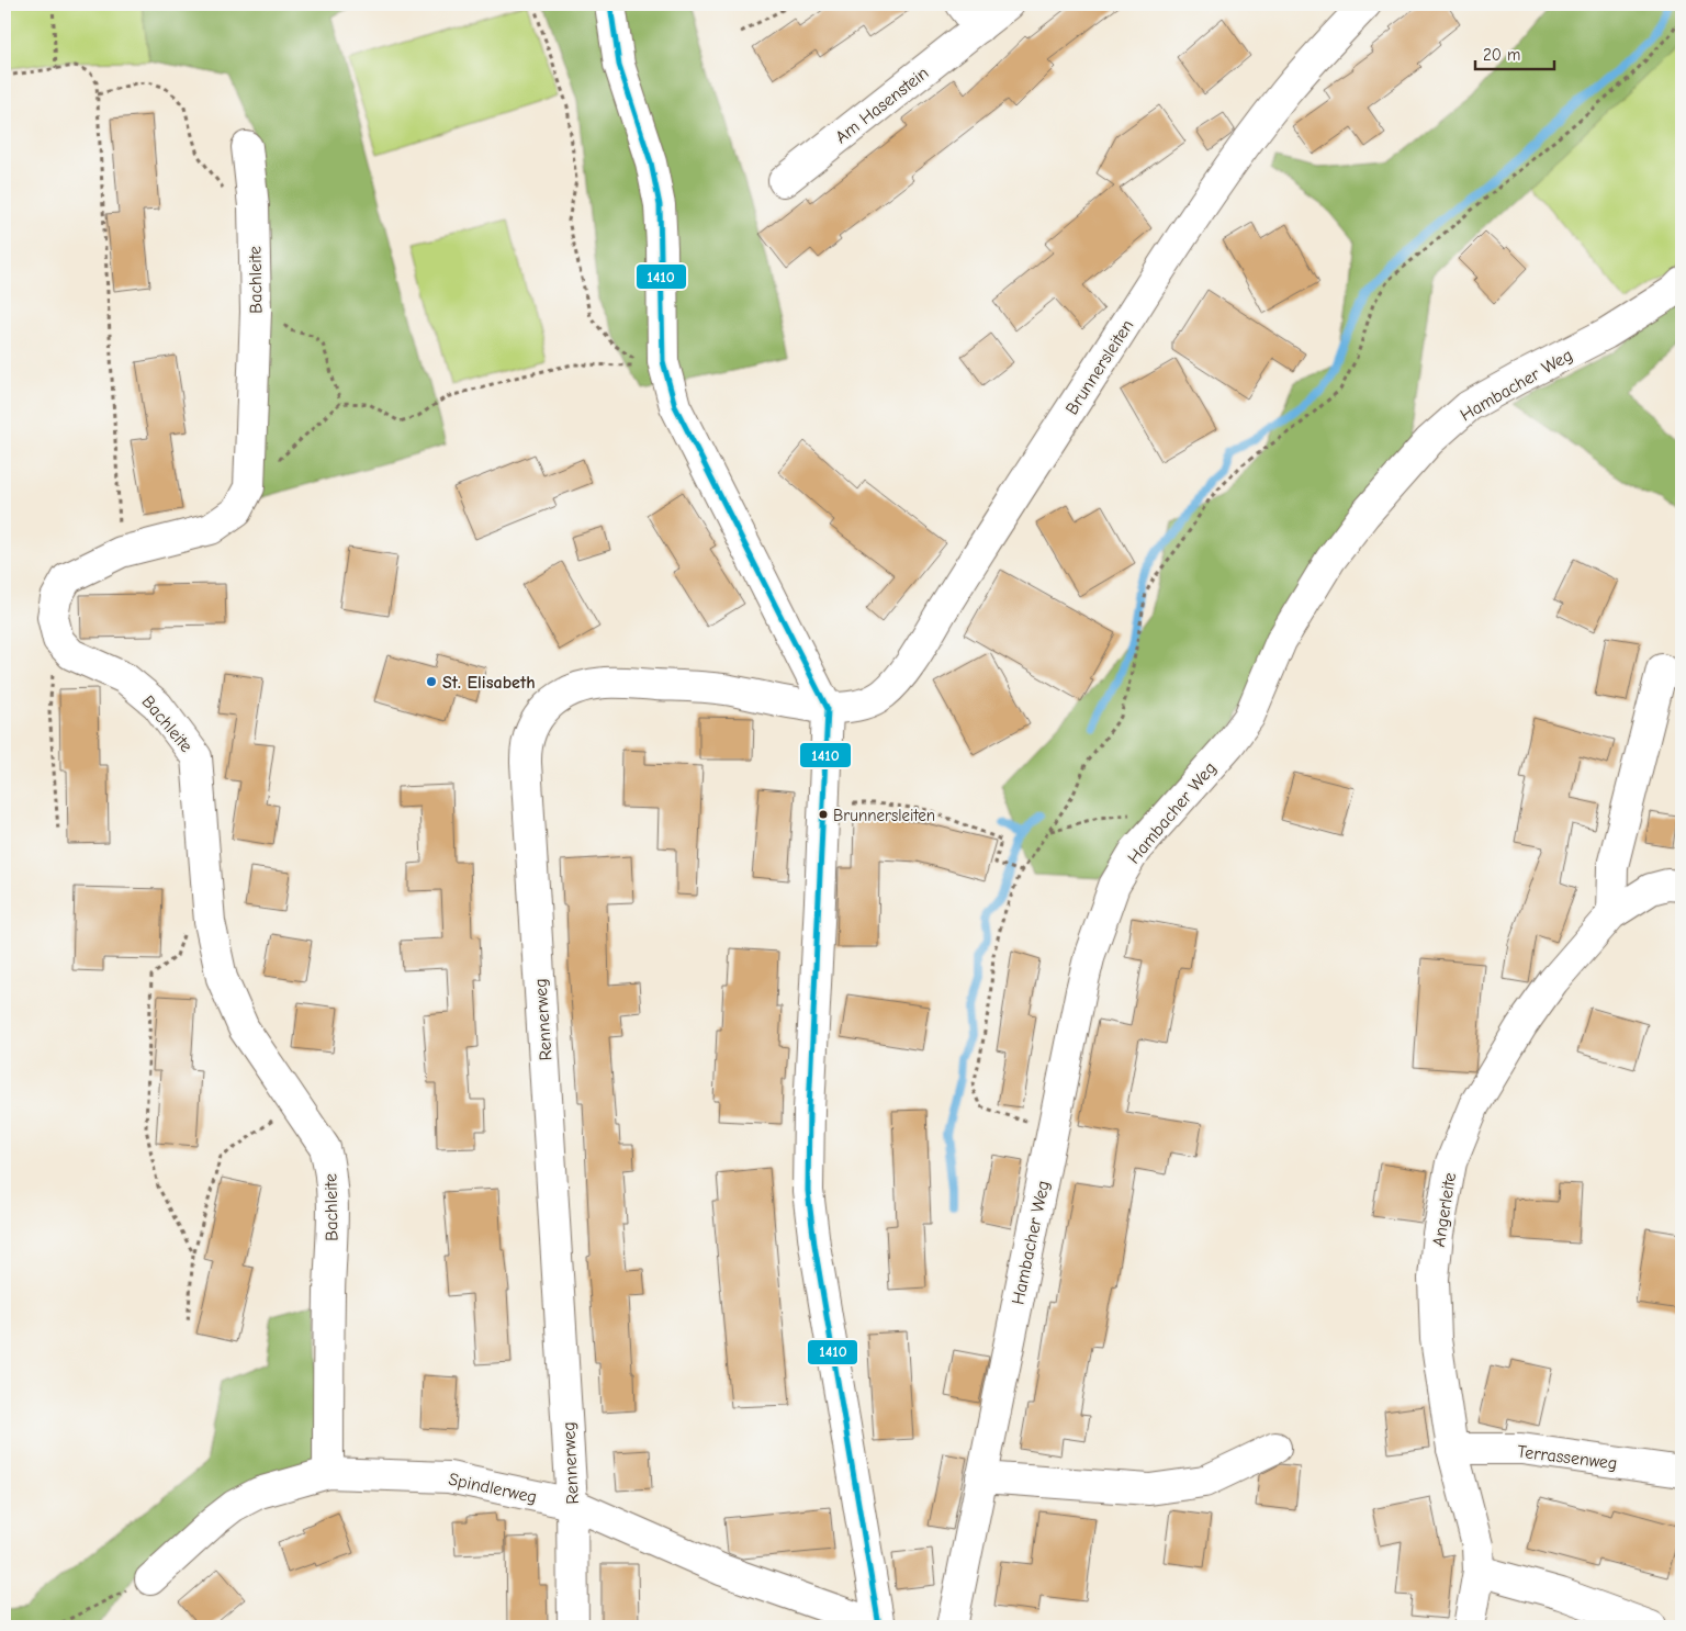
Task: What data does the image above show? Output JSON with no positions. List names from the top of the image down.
{
  "streets": {
    "street": [
      "Am Hasenstein",
      "Bachleite",
      "Brunnersleiten",
      "Hambacher Weg",
      "Rennerweg",
      "Angerleite",
      "Terrassenweg",
      "Spindlerweg"
    ]
  },
  "crossings": [
    ["Bachleite", "Spindlerweg"],
    ["Brunnersleiten", "Rennerweg"],
    ["Rennerweg", "Spindlerweg"],
    ["Angerleite", "Terrassenweg"]
  ],
  "places": ["St. Elisabeth", "Brunnersleiten"],
  "lines": ["transit line 1410"],
  "scale_bar": "20 m"
}
